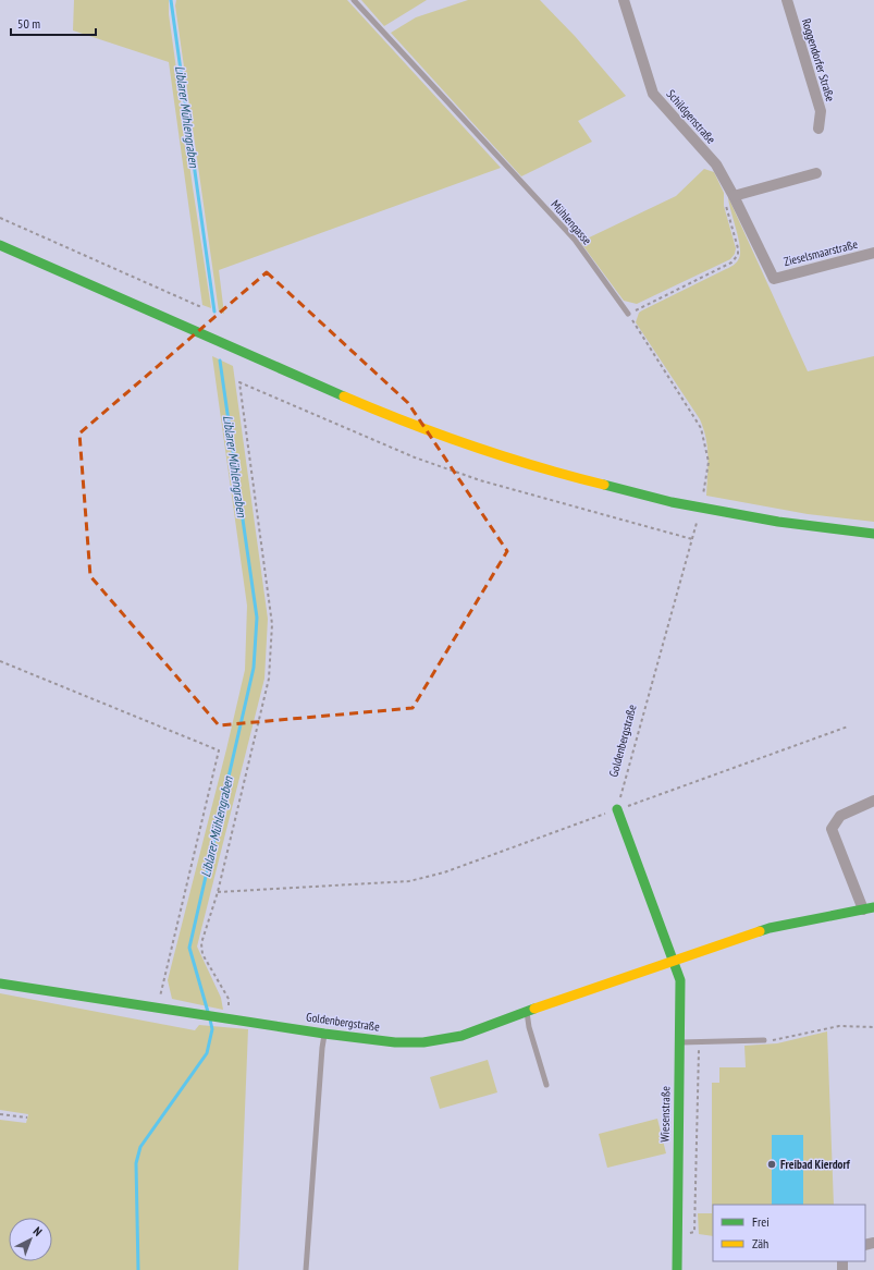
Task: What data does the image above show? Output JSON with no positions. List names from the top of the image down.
{
  "streets": {
    "street": [
      "Roggendorfer Straße",
      "Schildgenstraße",
      "Zieselsmaarstraße",
      "Goldenbergstraße",
      "Wiesenstraße"
    ],
    "lane": ["Mühlengasse"]
  },
  "crossings": [
    ["Schildgenstraße", "Zieselsmaarstraße"],
    ["Goldenbergstraße", "Wiesenstraße"]
  ],
  "water": ["Liblarer Mühlengraben"],
  "places": ["Freibad Kierdorf"],
  "legend": ["Frei", "Zäh"],
  "scale_bar": "50 m",
  "north": "top right"
}
